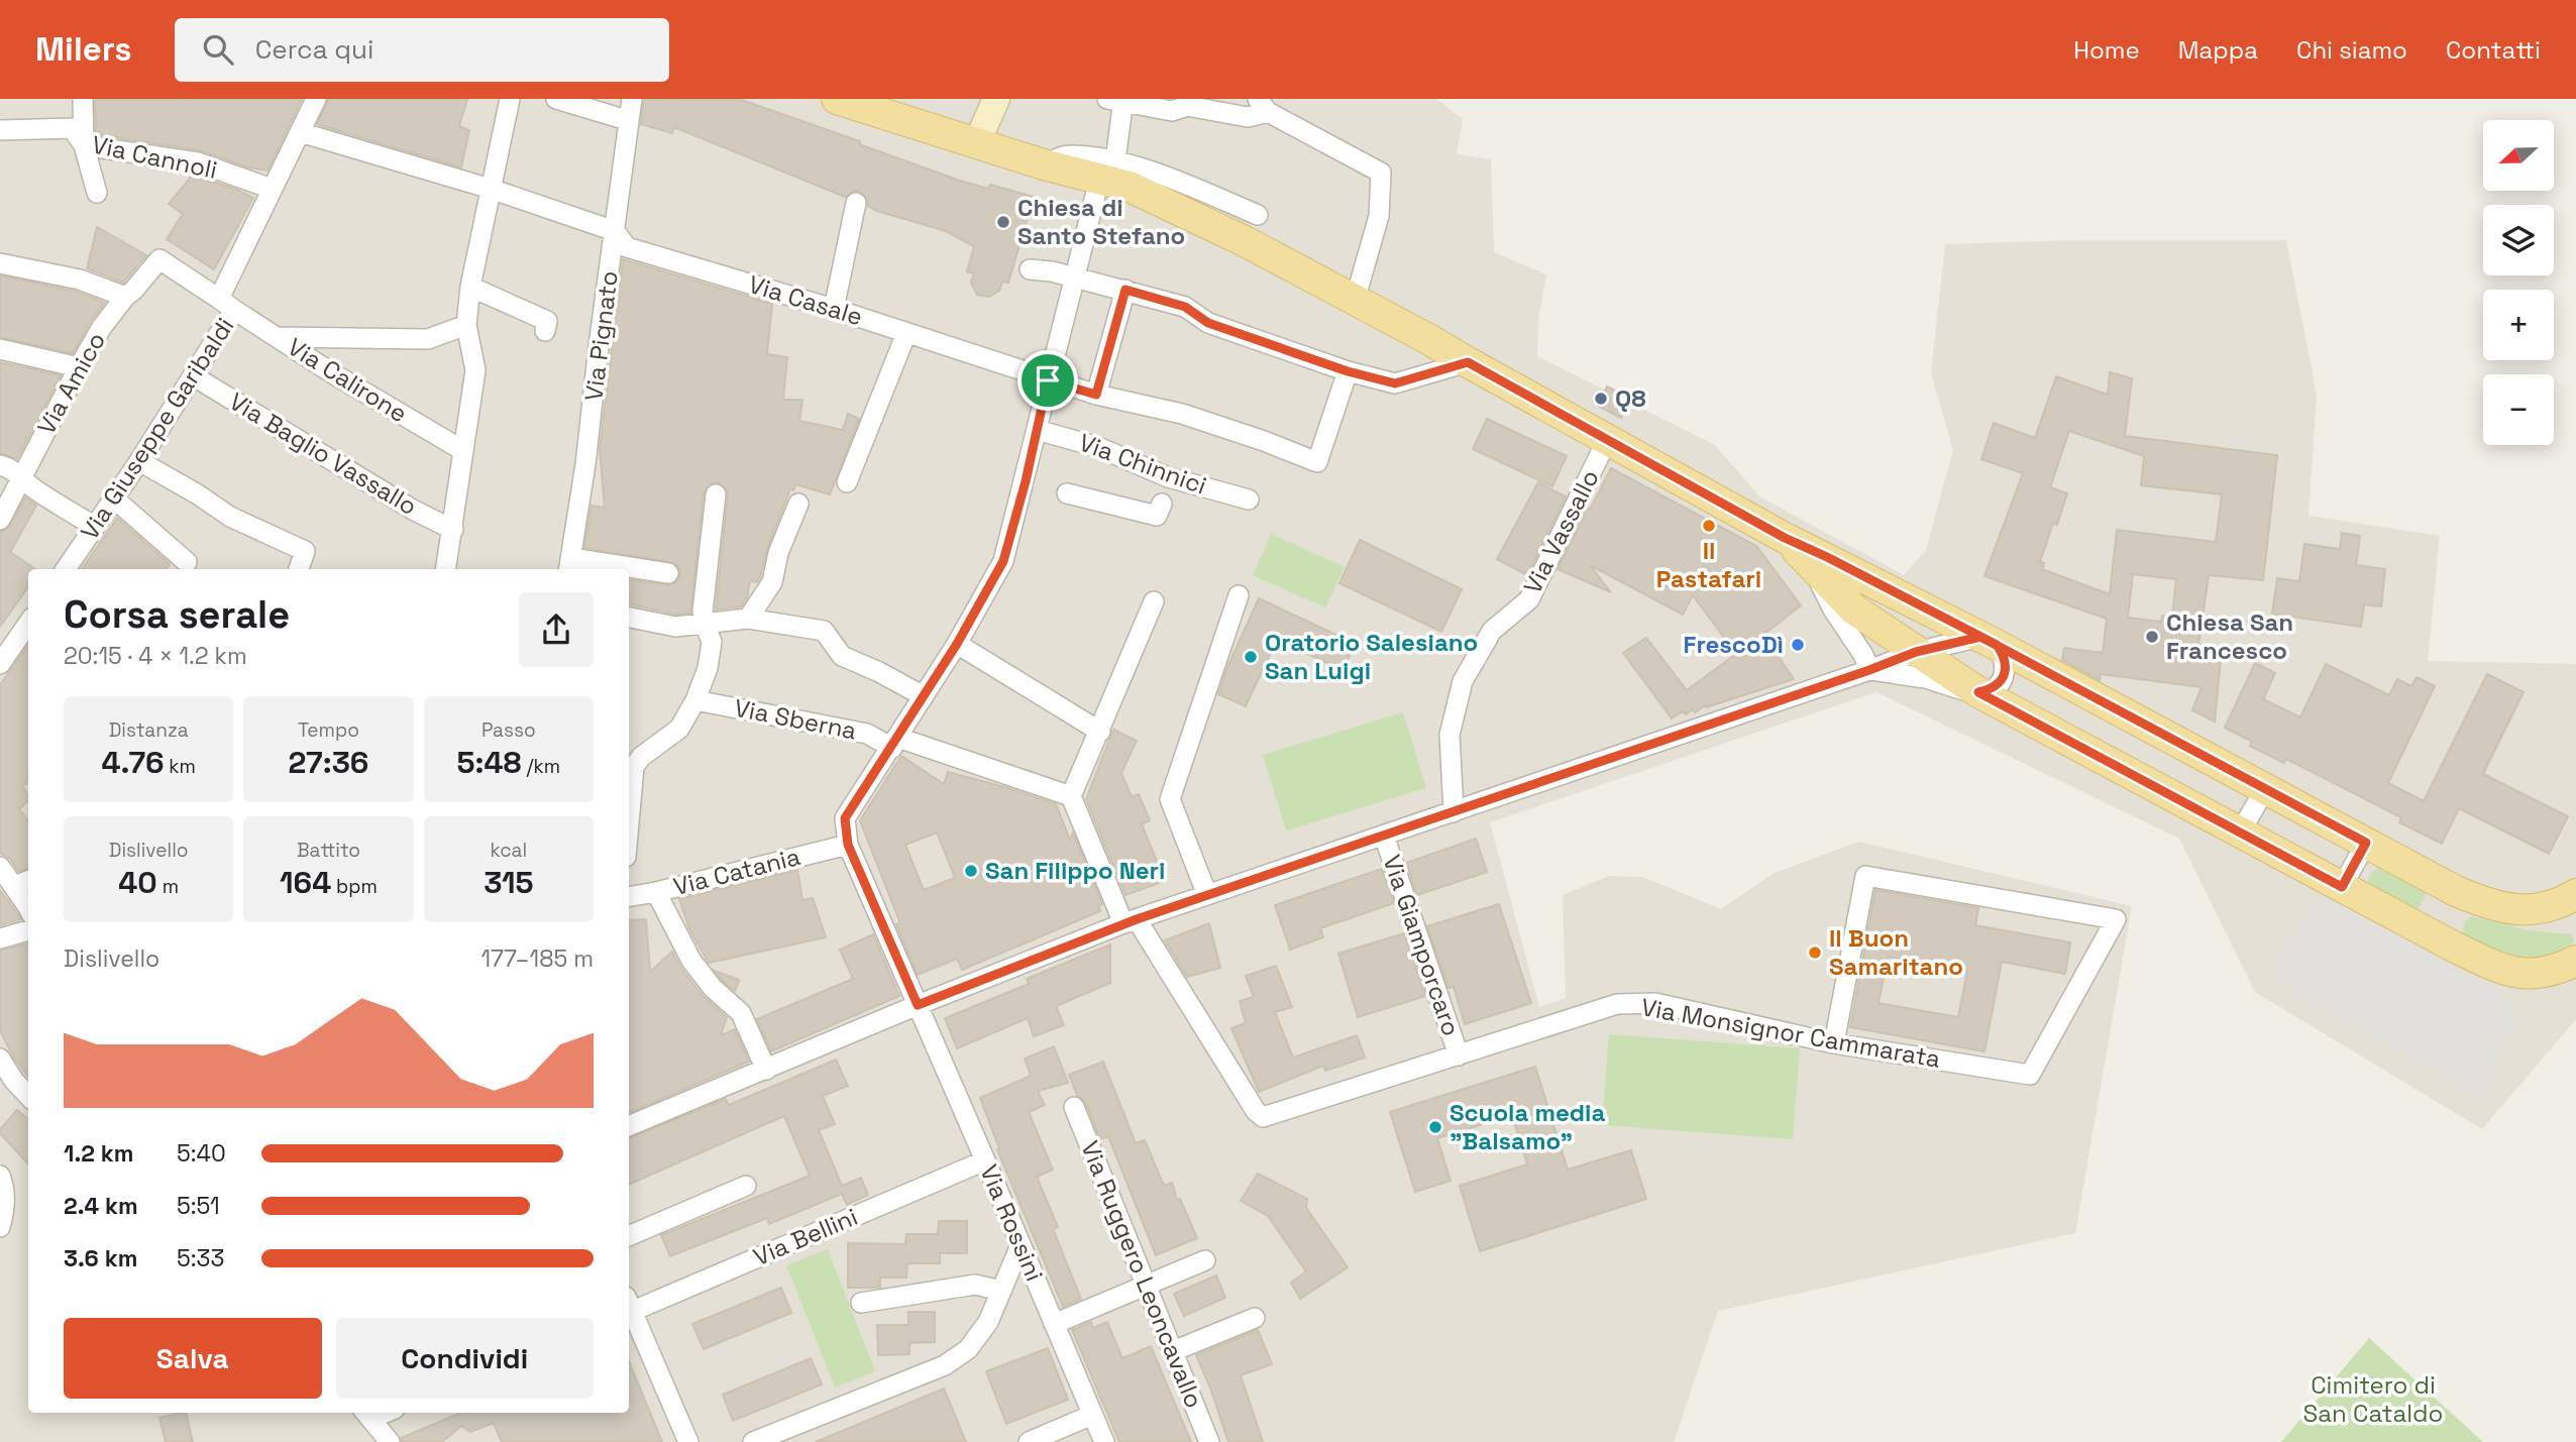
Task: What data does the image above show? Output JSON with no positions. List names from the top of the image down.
{
  "streets": {
    "street": [
      "Via Cannoli",
      "Via Casale",
      "Via Pignato",
      "Via Calirone",
      "Via Amico",
      "Via Giuseppe Garibaldi",
      "Via Baglio Vassallo",
      "Via Chinnici",
      "Via Vassallo",
      "Via Sberna",
      "Via Catania",
      "Via Giamporcaro",
      "Via Monsignor Cammarata",
      "Via Rossini",
      "Via Bellini",
      "Via Ruggero Leoncavallo"
    ]
  },
  "crossings": [
    ["Via Cannoli", "Via Giuseppe Garibaldi"],
    ["Via Casale", "Via Pignato"],
    ["Via Casale", "Via Giuseppe Garibaldi"],
    ["Via Calirone", "Via Amico"],
    ["Via Calirone", "Via Giuseppe Garibaldi"],
    ["Via Giuseppe Garibaldi", "Via Baglio Vassallo"],
    ["Via Catania", "Via Rossini"],
    ["Via Giamporcaro", "Via Monsignor Cammarata"],
    ["Via Rossini", "Via Bellini"]
  ],
  "parks": ["Cimitero di San Cataldo"],
  "places": [
    "Chiesa di Santo Stefano",
    "Q8",
    "Il Pastafari",
    "Chiesa San Francesco",
    "FrescoDì",
    "Oratorio Salesiano San Luigi",
    "San Filippo Neri",
    "Il Buon Samaritano",
    "Scuola media \"Balsamo\""
  ],
  "north": "left",
  "page": {
    "header": "Milers",
    "search": "Cerca qui",
    "nav": [
      "Home",
      "Mappa",
      "Chi siamo",
      "Contatti"
    ],
    "map_buttons": ["+", "−"],
    "heading": ["Corsa serale", "20:15 · 4 × 1.2 km"],
    "stats": [
      ["Distanza", "4.76 km"],
      ["Tempo", "27:36"],
      ["Passo", "5:48 /km"],
      ["Dislivello", "40 m"],
      ["Battito", "164 bpm"],
      ["kcal", "315"]
    ],
    "chart": ["Dislivello", "177–185 m"],
    "list": [
      {
        "name": "1.2 km",
        "note": "5:40"
      },
      {
        "name": "2.4 km",
        "note": "5:51"
      },
      {
        "name": "3.6 km",
        "note": "5:33"
      }
    ],
    "buttons": ["Salva", "Condividi"]
  }
}
